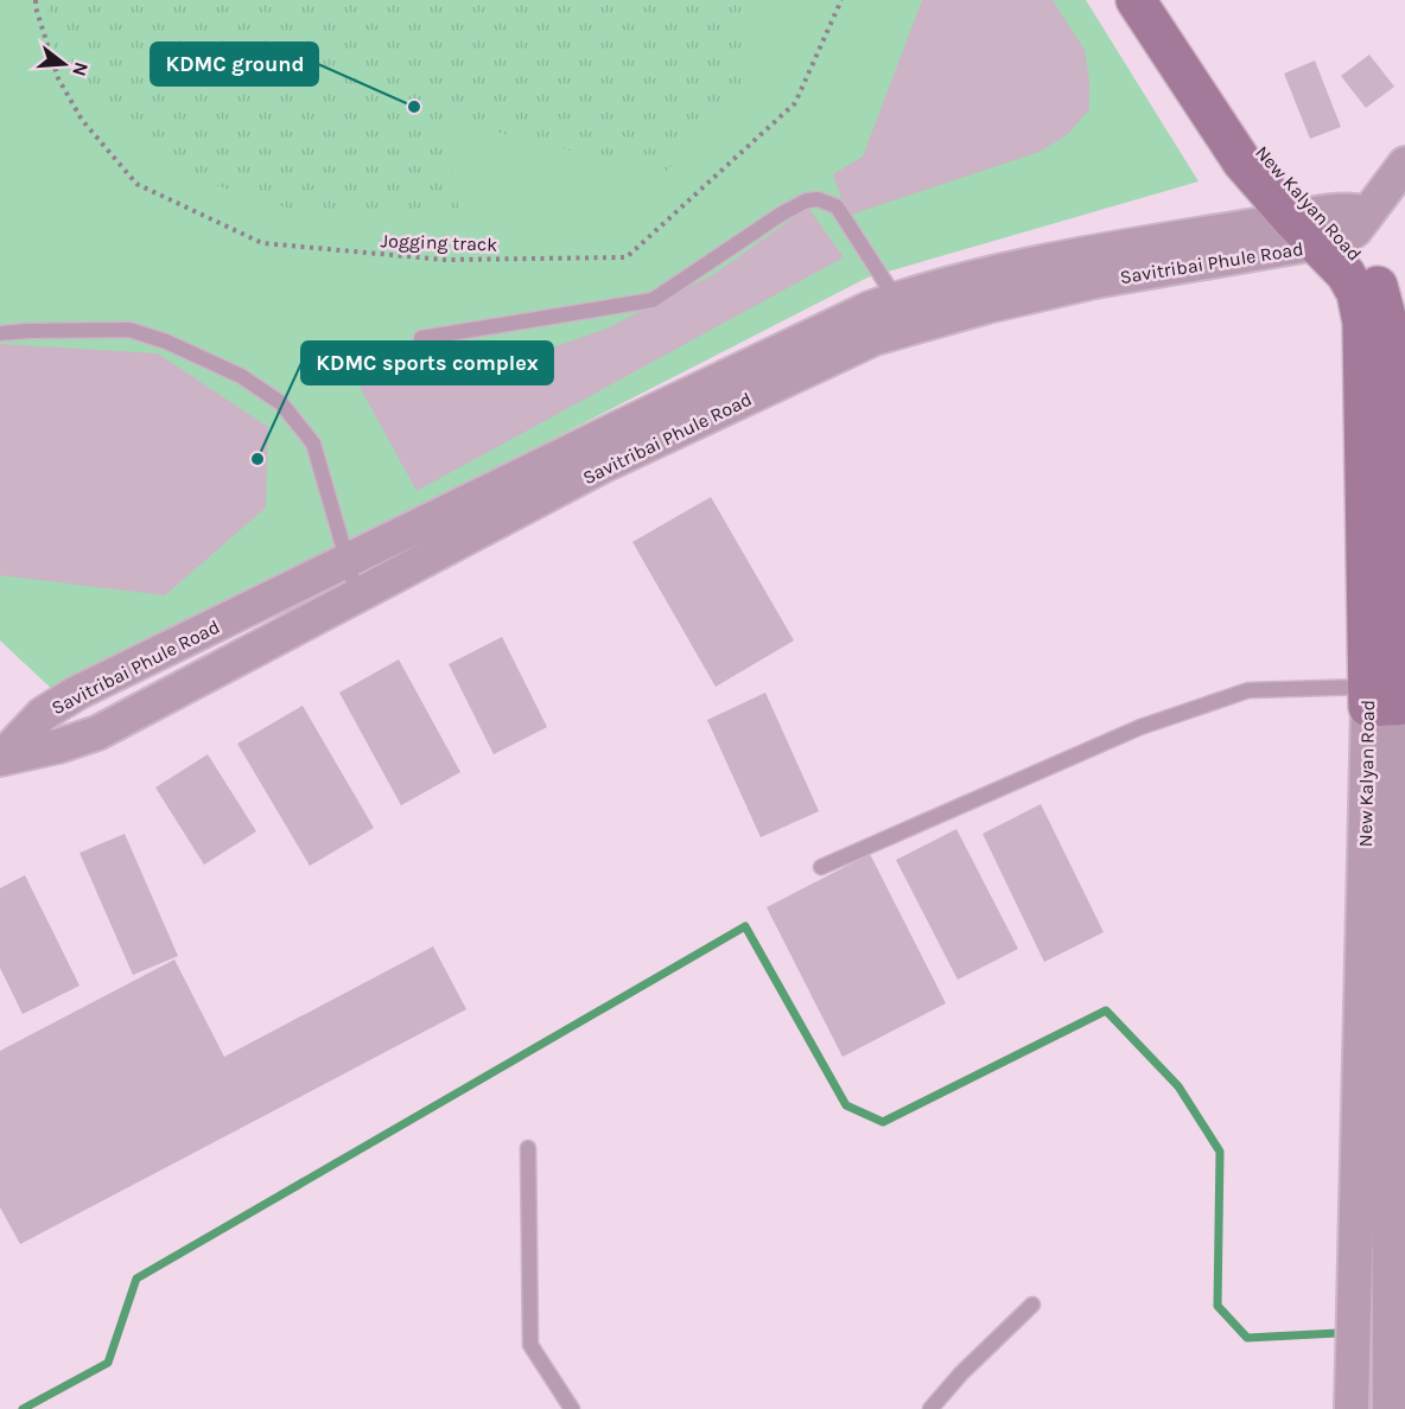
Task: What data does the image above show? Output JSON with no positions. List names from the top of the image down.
{
  "streets": {
    "main road": ["New Kalyan Road"],
    "street": ["Savitribai Phule Road"],
    "path": ["Jogging track"]
  },
  "crossings": [
    ["New Kalyan Road", "Savitribai Phule Road"]
  ],
  "places": ["KDMC ground", "KDMC sports complex"],
  "north": "right"
}
